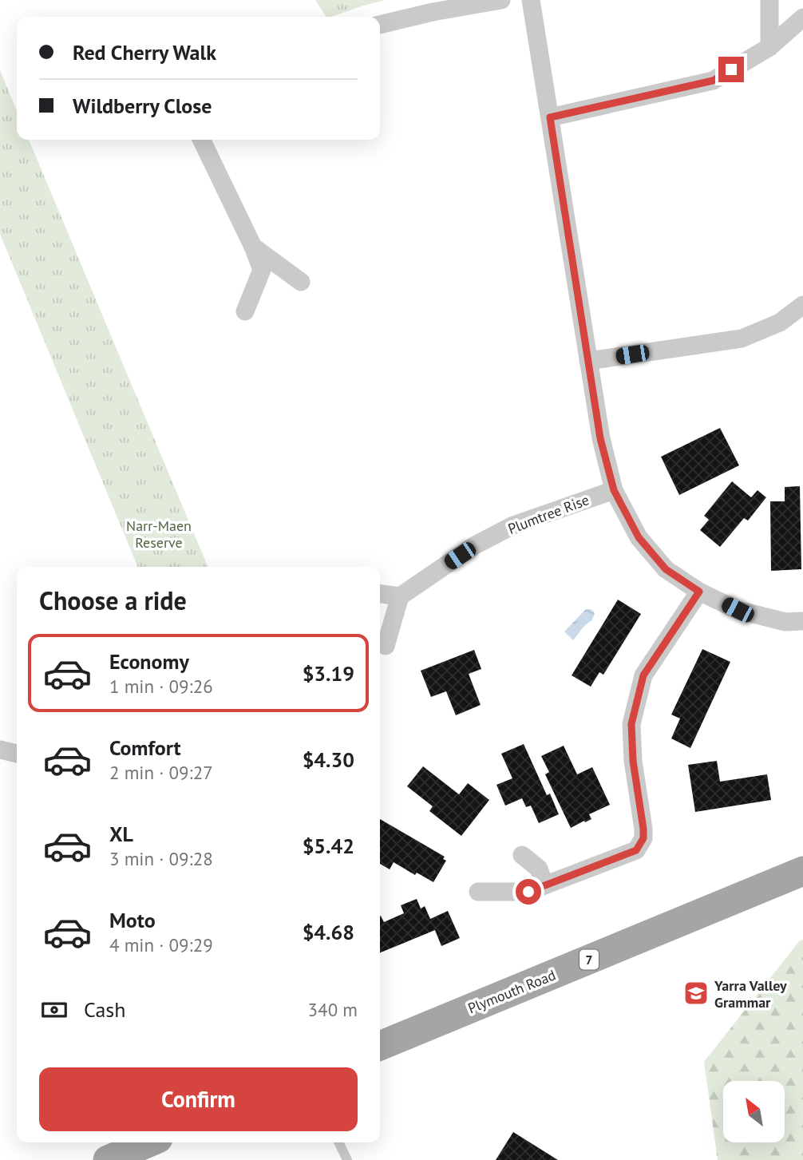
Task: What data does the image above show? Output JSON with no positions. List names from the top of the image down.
{
  "streets": {
    "main road": ["7", "Plymouth Road"],
    "street": ["Plumtree Rise"]
  },
  "parks": ["Narr-Maen Reserve"],
  "places": {
    "school or university": ["Yarra Valley Grammar"]
  },
  "north": "top left",
  "page": {
    "banner": ["Red Cherry Walk", "Wildberry Close"],
    "heading": "Choose a ride",
    "list": [
      {
        "name": "Economy",
        "note": "1 min · 09:26",
        "value": "$3.19"
      },
      {
        "name": "Comfort",
        "note": "2 min · 09:27",
        "value": "$4.30"
      },
      {
        "name": "XL",
        "note": "3 min · 09:28",
        "value": "$5.42"
      },
      {
        "name": "Moto",
        "note": "4 min · 09:29",
        "value": "$4.68"
      }
    ],
    "pay": ["Cash", "340 m"],
    "buttons": "Confirm"
  }
}
